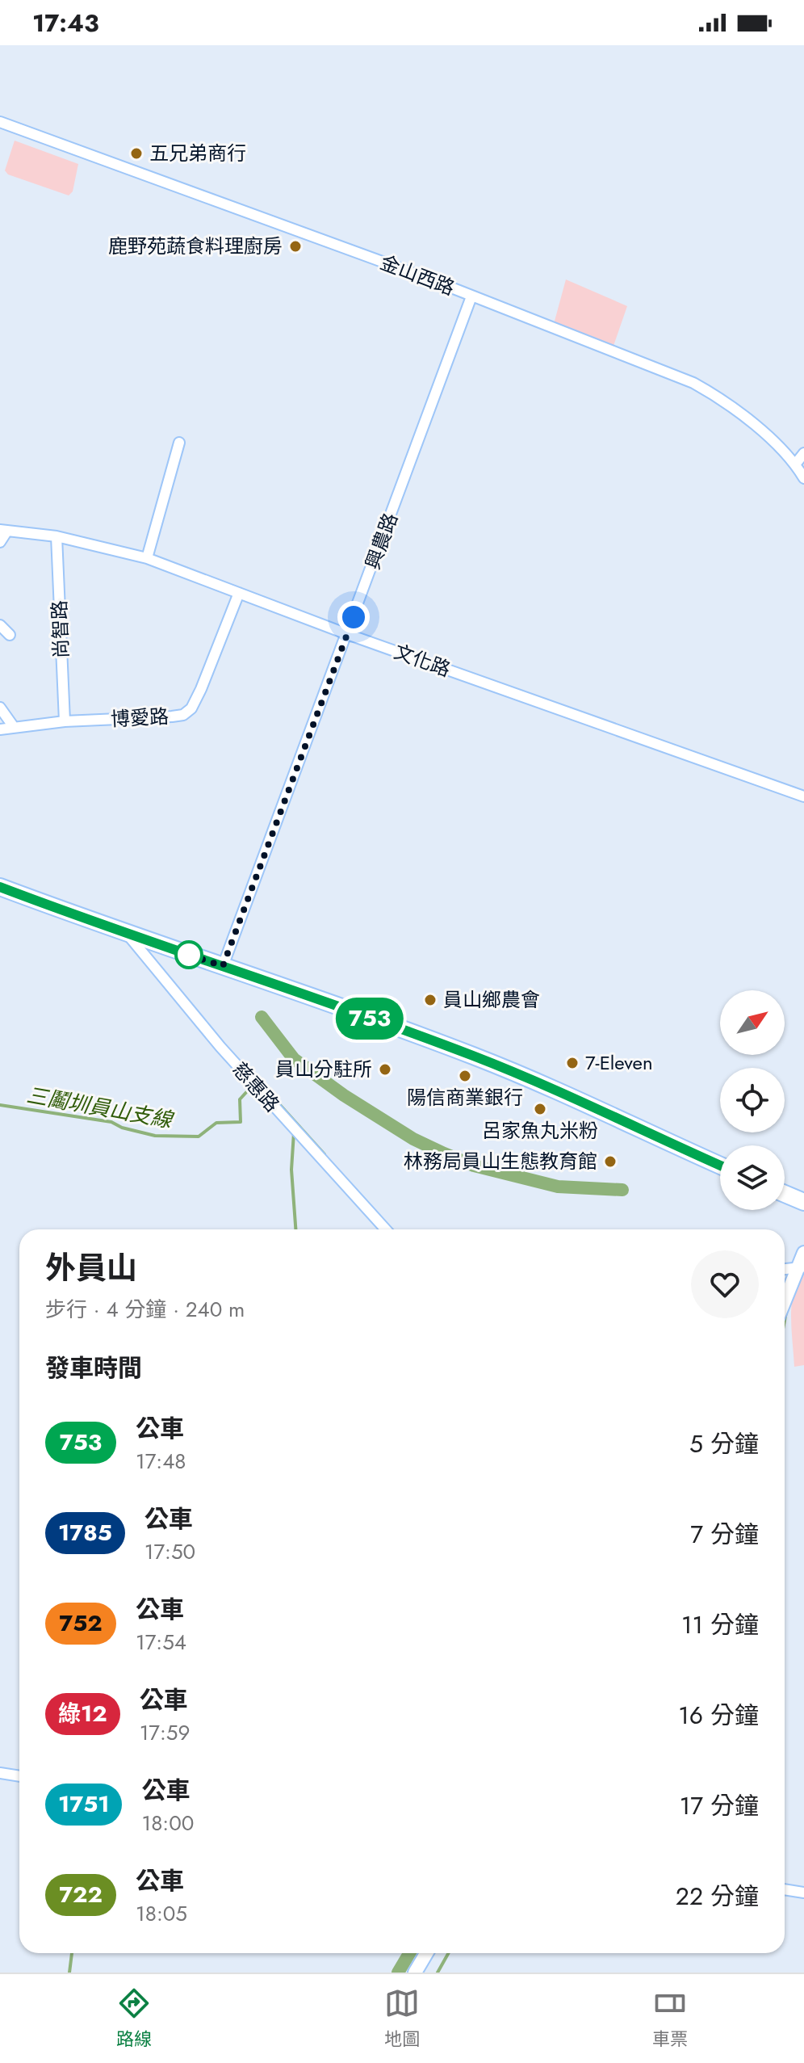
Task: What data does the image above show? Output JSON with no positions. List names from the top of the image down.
{
  "streets": {
    "street": [
      "金山西路",
      "興農路",
      "尚智路",
      "文化路",
      "博愛路",
      "慈惠路"
    ]
  },
  "crossings": [
    ["金山西路", "興農路"],
    ["興農路", "文化路"],
    ["尚智路", "文化路"],
    ["尚智路", "博愛路"],
    ["文化路", "博愛路"]
  ],
  "water": ["三鬮圳員山支線"],
  "places": [
    "五兄弟商行",
    "鹿野苑蔬食料理廚房",
    "員山鄉農會",
    "7-Eleven",
    "員山分駐所",
    "陽信商業銀行",
    "呂家魚丸米粉",
    "林務局員山生態教育館"
  ],
  "lines": ["bus line 753"],
  "north": "top right",
  "page": {
    "status": "17:43",
    "on_map": "753",
    "heading": [
      ["外員山", "步行 · 4 分鐘 · 240 m"],
      "發車時間"
    ],
    "list": [
      {
        "mark": "753",
        "name": "公車",
        "note": "17:48",
        "value": "5 分鐘"
      },
      {
        "mark": "1785",
        "name": "公車",
        "note": "17:50",
        "value": "7 分鐘"
      },
      {
        "mark": "752",
        "name": "公車",
        "note": "17:54",
        "value": "11 分鐘"
      },
      {
        "mark": "綠12",
        "name": "公車",
        "note": "17:59",
        "value": "16 分鐘"
      },
      {
        "mark": "1751",
        "name": "公車",
        "note": "18:00",
        "value": "17 分鐘"
      },
      {
        "mark": "722",
        "name": "公車",
        "note": "18:05",
        "value": "22 分鐘"
      }
    ],
    "tabs": ["路線", "地圖", "車票"]
  }
}
